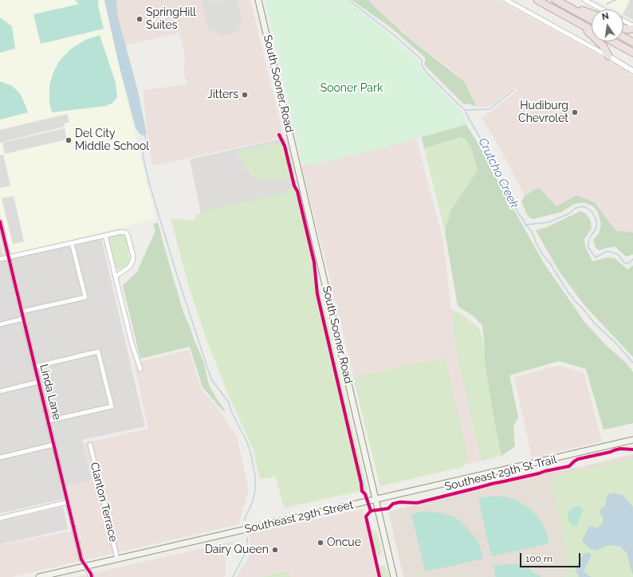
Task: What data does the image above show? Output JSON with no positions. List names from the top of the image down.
{
  "streets": {
    "main road": ["South Sooner Road", "Southeast 29th Street"],
    "street": ["Linda Lane", "Clanton Terrace"],
    "cycle path": ["Southeast 29th St Trail"]
  },
  "crossings": [
    ["South Sooner Road", "Southeast 29th Street"],
    ["Linda Lane", "Southeast 29th Street"],
    ["Clanton Terrace", "Southeast 29th Street"]
  ],
  "water": ["Crutcho Creek"],
  "parks": ["Sooner Park"],
  "places": [
    "SpringHill Suites",
    "Jitters",
    "Hudiburg Chevrolet",
    "Del City Middle School",
    "Oncue",
    "Dairy Queen"
  ],
  "scale_bar": "100 m",
  "north": "top"
}
